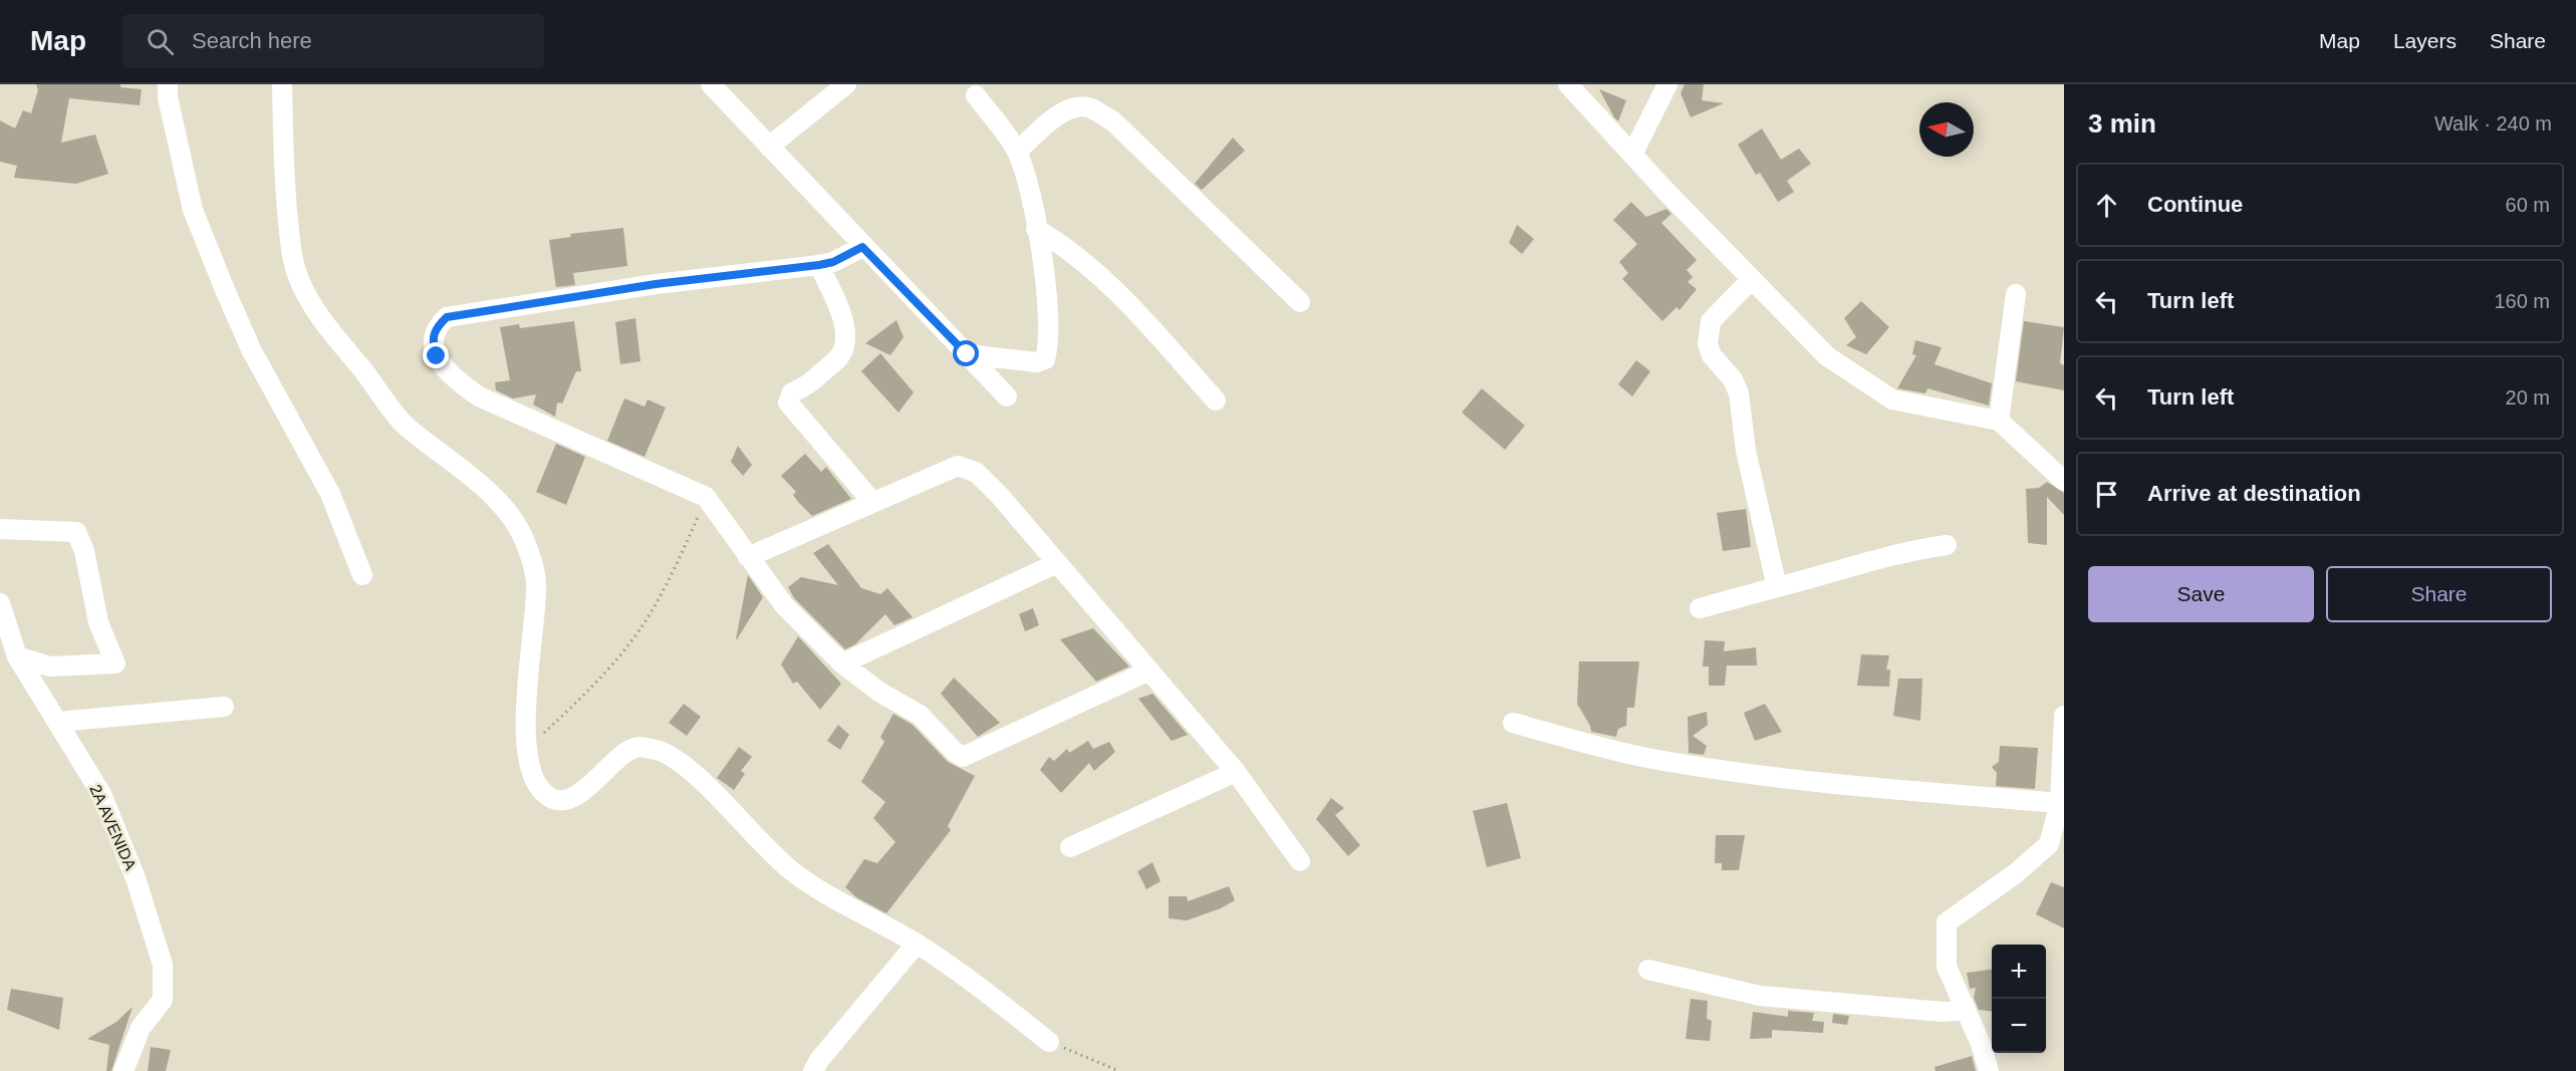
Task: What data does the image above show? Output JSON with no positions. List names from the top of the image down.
{
  "streets": {
    "street": ["2A AVENIDA"]
  },
  "north": "left",
  "page": {
    "header": "Map",
    "search": "Search here",
    "nav": ["Map", "Layers", "Share"],
    "heading": ["3 min", "Walk · 240 m"],
    "list": [
      ["Continue", "60 m"],
      ["Turn left", "160 m"],
      ["Turn left", "20 m"],
      "Arrive at destination"
    ],
    "buttons": ["Save", "Share"],
    "map_buttons": ["+", "−"]
  }
}
